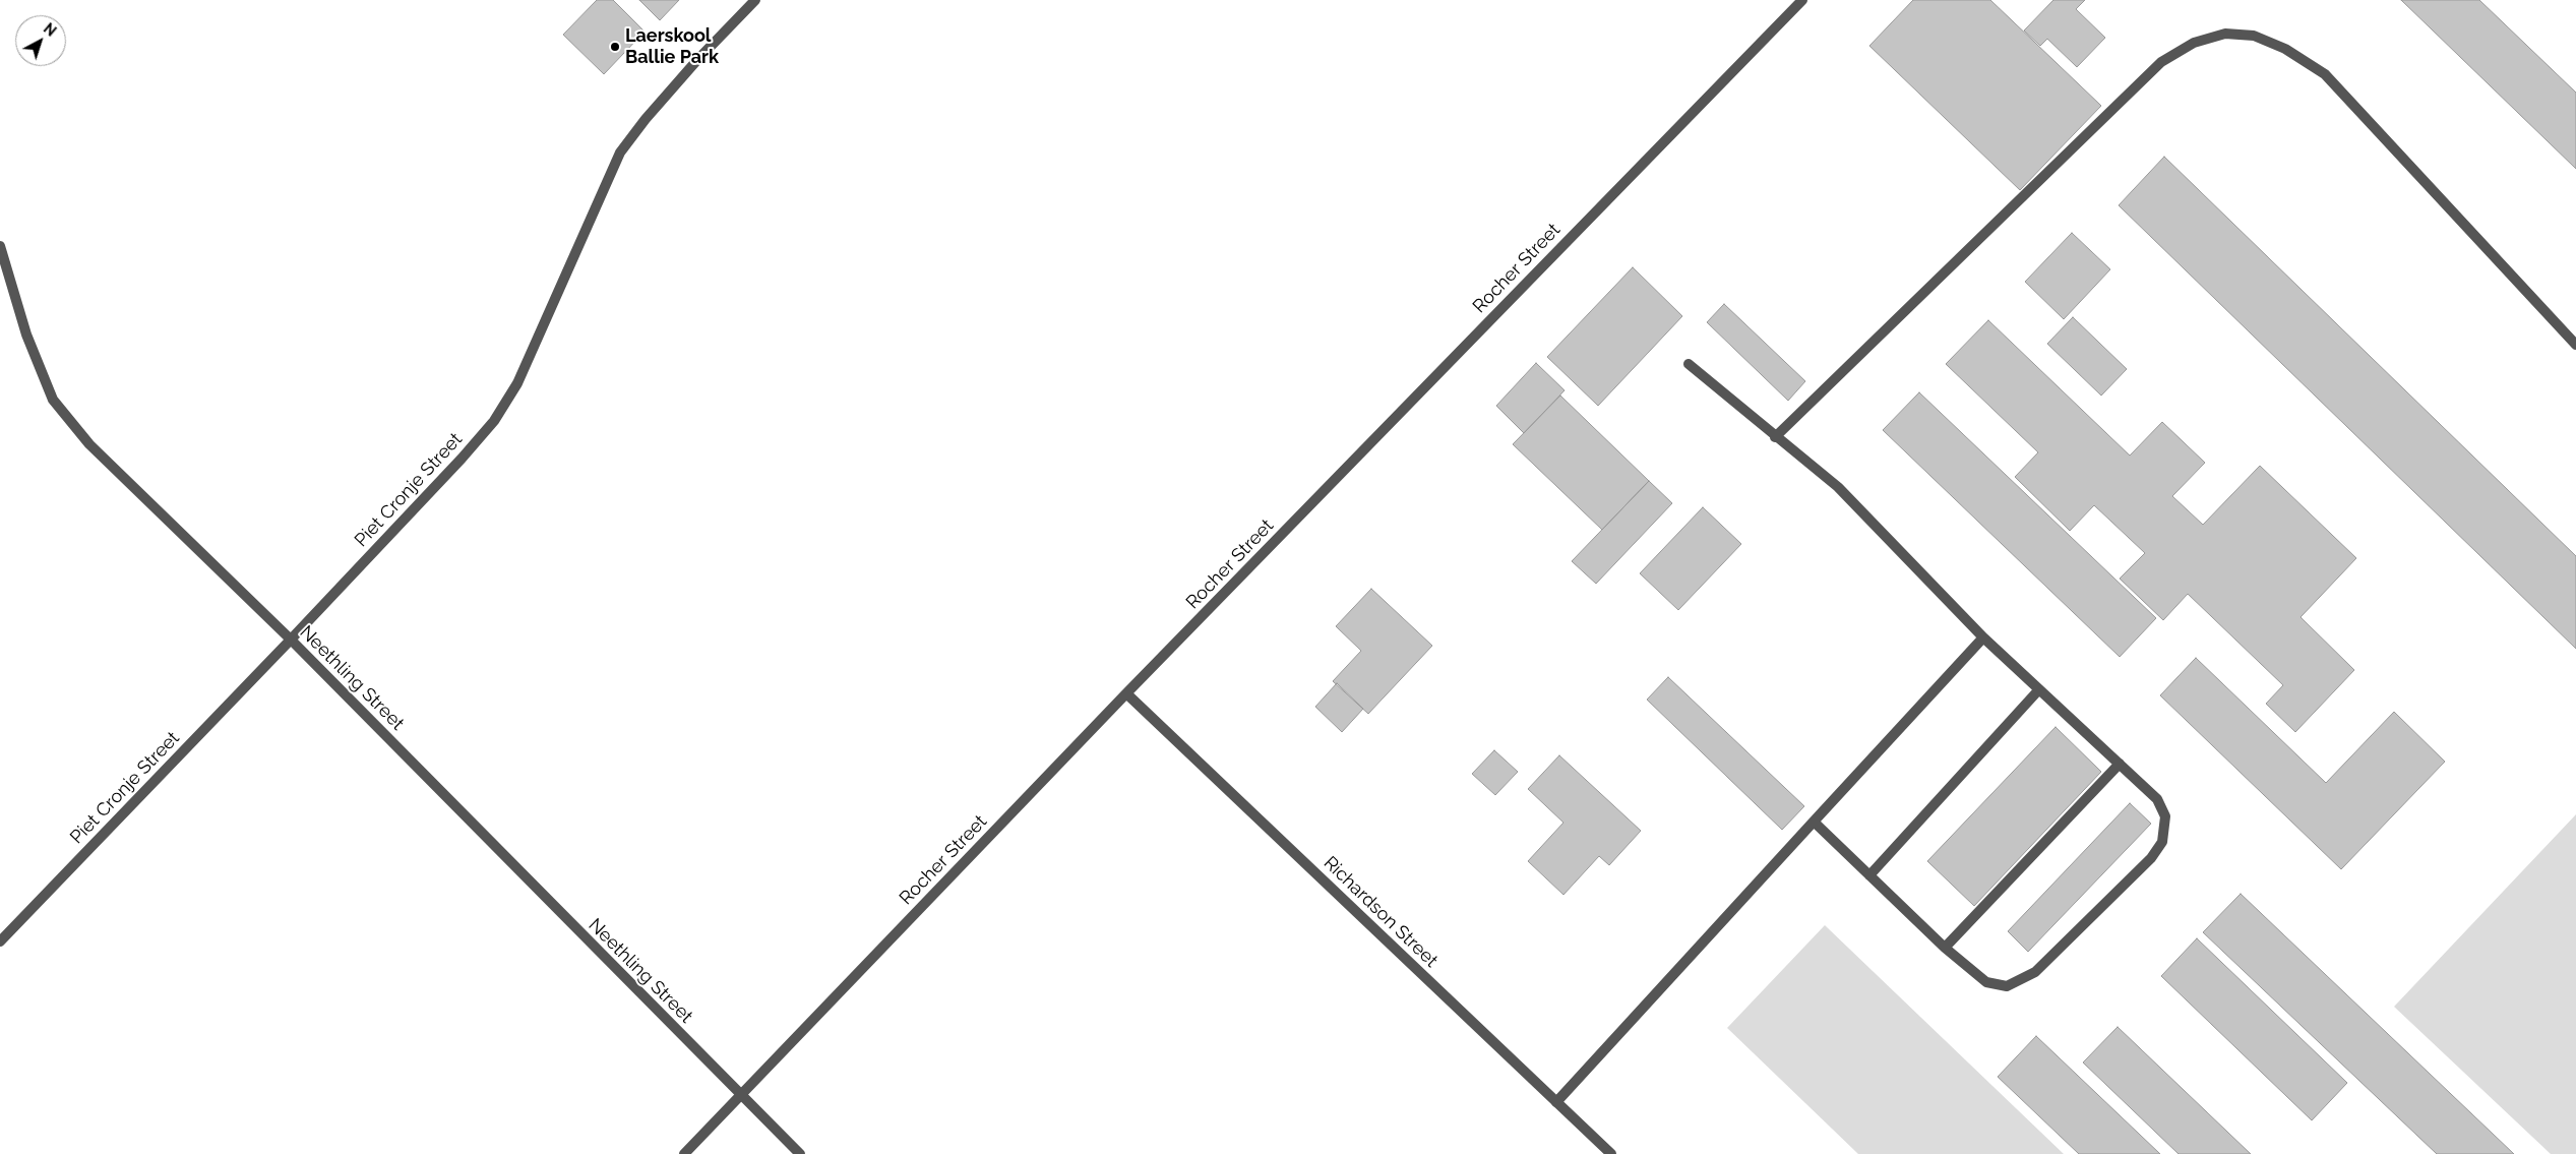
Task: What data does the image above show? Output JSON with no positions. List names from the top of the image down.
{
  "streets": {
    "street": [
      "Rocher Street",
      "Piet Cronje Street",
      "Neethling Street",
      "Richardson Street"
    ]
  },
  "crossings": [
    ["Rocher Street", "Neethling Street"],
    ["Rocher Street", "Richardson Street"],
    ["Piet Cronje Street", "Neethling Street"]
  ],
  "places": ["Laerskool Ballie Park"],
  "north": "top right"
}
